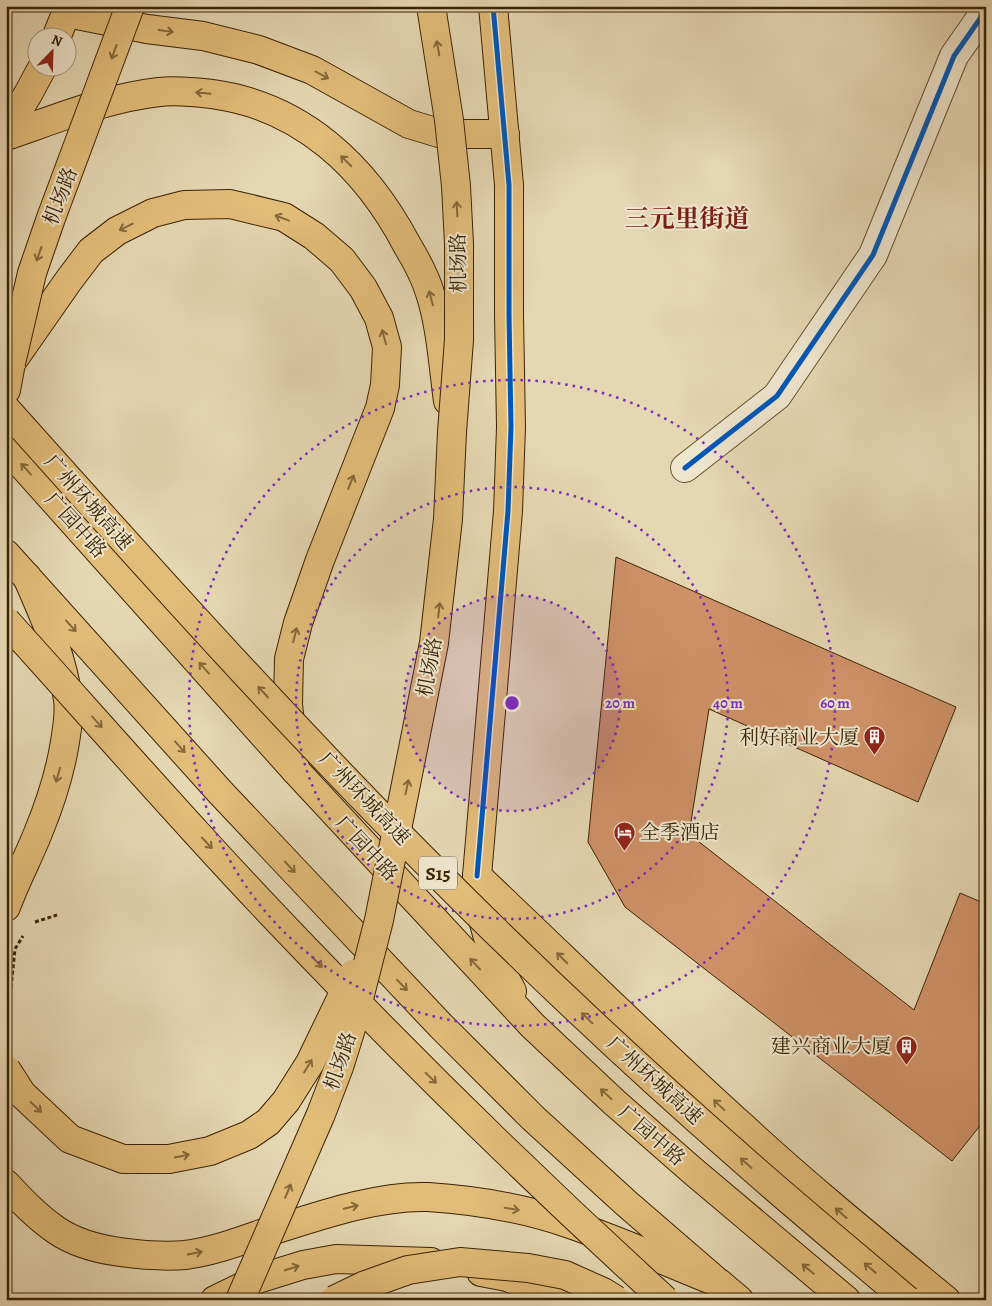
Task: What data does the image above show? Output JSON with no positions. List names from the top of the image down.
{
  "streets": {
    "main road": [
      "机场路",
      "广州环城高速",
      "广园中路",
      "S15"
    ]
  },
  "districts": ["三元里街道"],
  "places": {
    "building": ["利好商业大厦", "建兴商业大厦"],
    "hotel": ["全季酒店"]
  },
  "north": "top right",
  "rings": ["20 m", "40 m", "60 m"]
}
